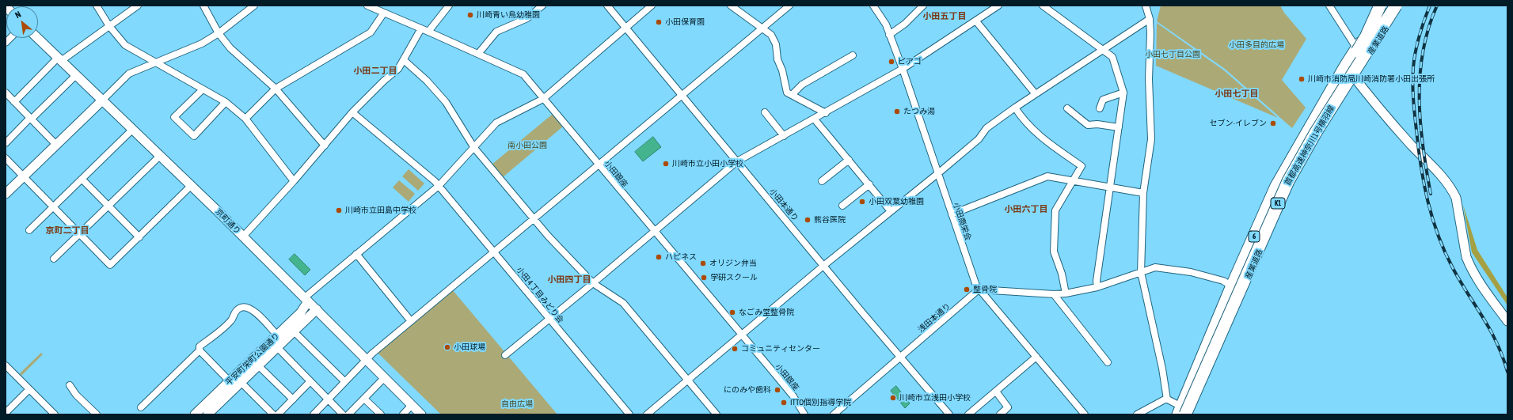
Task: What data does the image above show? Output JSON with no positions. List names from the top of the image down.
{
  "streets": {
    "highway": ["首都高速神奈川1号横羽線", "K1"],
    "main road": ["産業道路", "6"],
    "street": [
      "小田銀座",
      "小田本通り",
      "京町通り",
      "小田商栄会",
      "小田 4 丁目みどり会",
      "浅田本通り",
      "平安町栄町公園通り"
    ]
  },
  "crossings": [
    ["産業道路", "首都高速神奈川1号横羽線"],
    ["小田本通り", "浅田本通り"],
    ["京町通り", "平安町栄町公園通り"],
    ["小田商栄会", "浅田本通り"]
  ],
  "districts": [
    "小田五丁目",
    "小田二丁目",
    "小田七丁目",
    "小田六丁目",
    "京町二丁目",
    "小田四丁目"
  ],
  "parks": [
    "小田多目的広場",
    "小田七丁目公園",
    "南小田公園",
    "自由広場"
  ],
  "places": [
    "川崎青い鳥幼稚園",
    "小田保育園",
    "ピアゴ",
    "川崎市消防局川崎消防署小田出張所",
    "たつみ湯",
    "セブン-イレブン",
    "川崎市立小田小学校",
    "小田双葉幼稚園",
    "川崎市立田島中学校",
    "熊谷医院",
    "ハピネス",
    "オリジン弁当",
    "学研スクール",
    "整骨院",
    "なごみ堂整骨院",
    "小田球場",
    "コミュニティセンター",
    "にのみや歯科",
    "川崎市立浅田小学校",
    "ITTO個別指導学院"
  ],
  "north": "top left"
}
